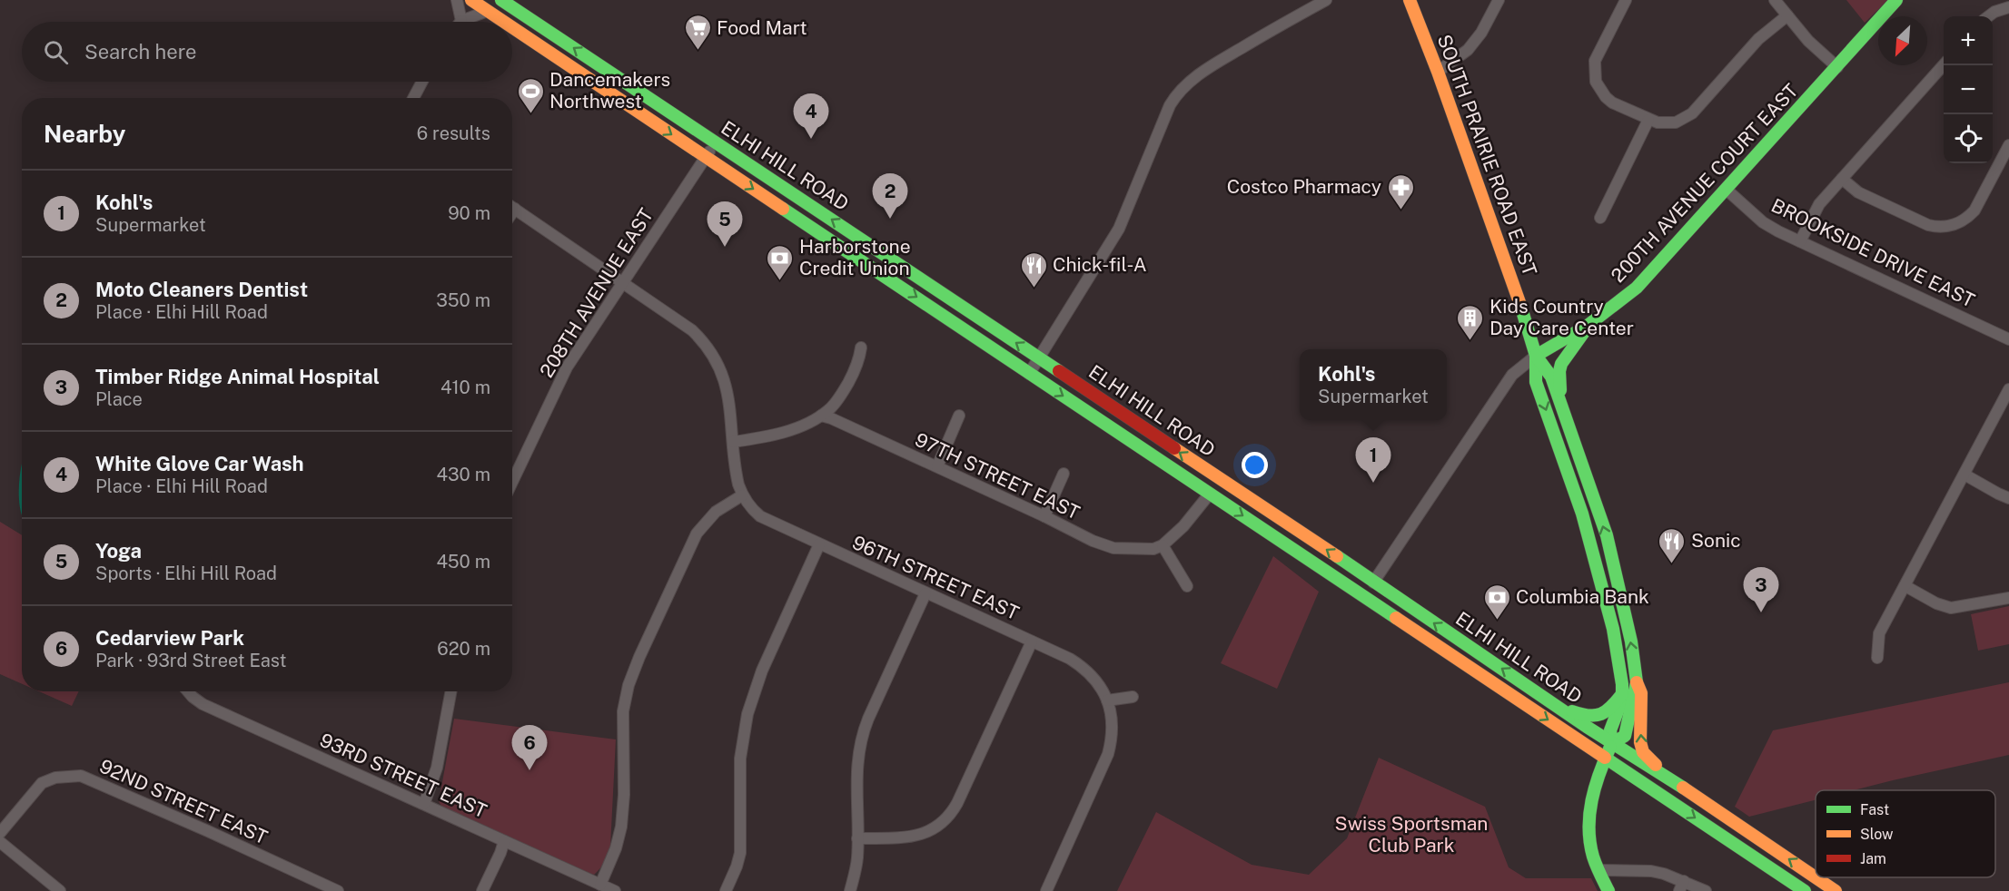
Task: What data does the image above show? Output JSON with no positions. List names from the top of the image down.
{
  "streets": {
    "main road": ["SOUTH PRAIRIE ROAD EAST", "ELHI HILL ROAD", "200TH AVENUE COURT EAST"],
    "street": [
      "BROOKSIDE DRIVE EAST",
      "208TH AVENUE EAST",
      "97TH STREET EAST",
      "96TH STREET EAST",
      "93RD STREET EAST",
      "92ND STREET EAST"
    ]
  },
  "crossings": [
    ["SOUTH PRAIRIE ROAD EAST", "ELHI HILL ROAD"],
    ["SOUTH PRAIRIE ROAD EAST", "200TH AVENUE COURT EAST"],
    ["ELHI HILL ROAD", "200TH AVENUE COURT EAST"],
    ["ELHI HILL ROAD", "208TH AVENUE EAST"],
    ["200TH AVENUE COURT EAST", "BROOKSIDE DRIVE EAST"]
  ],
  "parks": ["Swiss Sportsman Club Park"],
  "places": {
    "supermarket": ["Food Mart"],
    "sports": ["Dancemakers Northwest"],
    "pharmacy": ["Costco Pharmacy"],
    "bank": ["Harborstone Credit Union", "Columbia Bank"],
    "restaurant": ["Chick-fil-A", "Sonic"],
    "building": ["Kids Country Day Care Center"]
  },
  "legend": ["Fast", "Slow", "Jam"],
  "north": "bottom left",
  "page": {
    "map_buttons": ["+", "−"],
    "search": "Search here",
    "pins": [
      "4",
      "2",
      "5",
      "1",
      "3",
      "6"
    ],
    "heading": ["Nearby", "6 results"],
    "list": [
      {
        "mark": "1",
        "name": "Kohl's",
        "note": "Supermarket",
        "value": "90 m"
      },
      {
        "mark": "2",
        "name": "Moto Cleaners Dentist",
        "note": "Place · Elhi Hill Road",
        "value": "350 m"
      },
      {
        "mark": "3",
        "name": "Timber Ridge Animal Hospital",
        "note": "Place",
        "value": "410 m"
      },
      {
        "mark": "4",
        "name": "White Glove Car Wash",
        "note": "Place · Elhi Hill Road",
        "value": "430 m"
      },
      {
        "mark": "5",
        "name": "Yoga",
        "note": "Sports · Elhi Hill Road",
        "value": "450 m"
      },
      {
        "mark": "6",
        "name": "Cedarview Park",
        "note": "Park · 93rd Street East",
        "value": "620 m"
      }
    ],
    "popup": ["Kohl's", "Supermarket"]
  }
}
